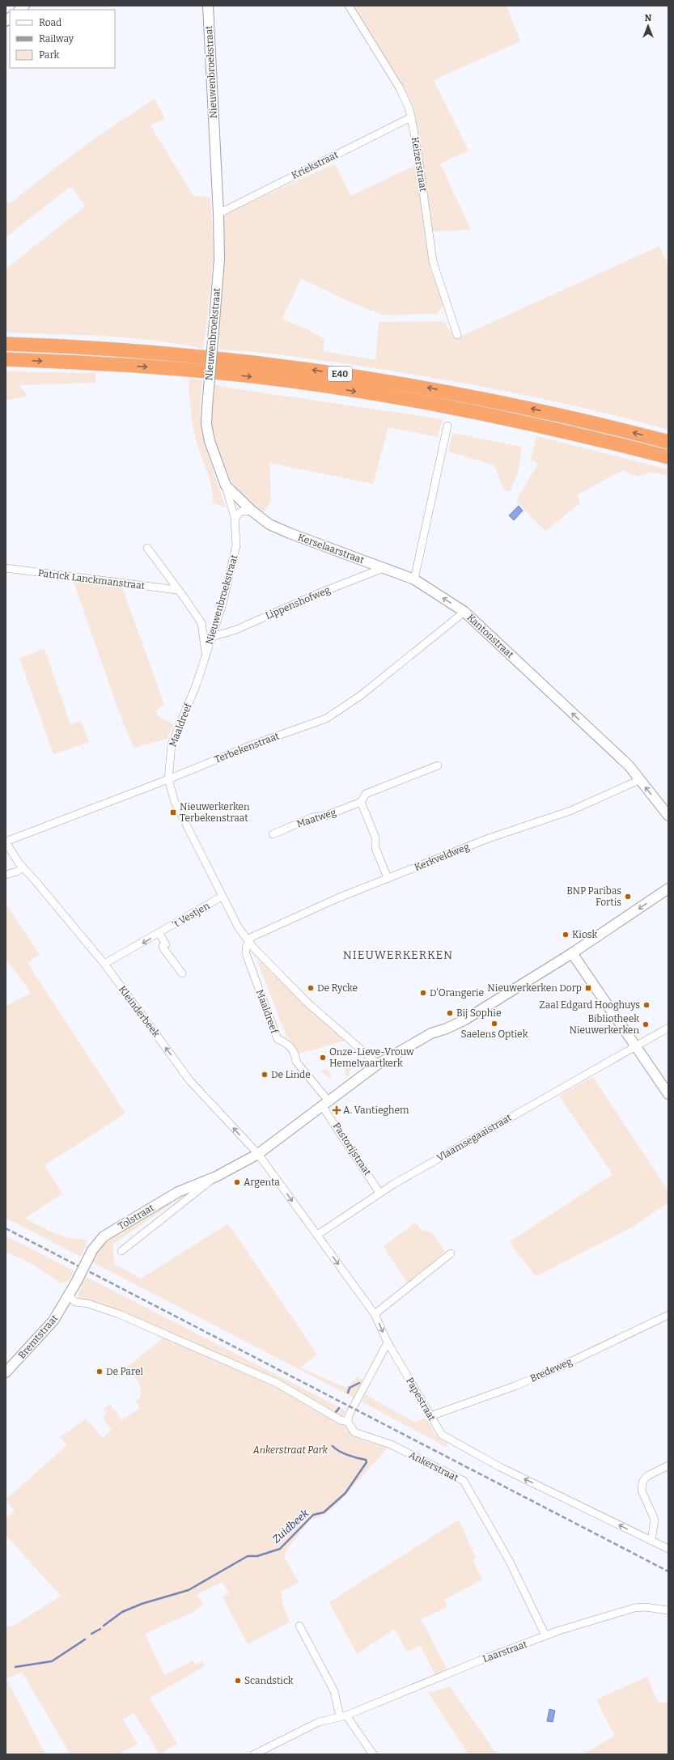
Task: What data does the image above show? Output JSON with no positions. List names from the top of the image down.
{
  "streets": {
    "highway": ["E40"],
    "street": [
      "Nieuwenbroekstraat",
      "Keizerstraat",
      "Kriekstraat",
      "Kerselaarstraat",
      "Patrick Lanckmanstraat",
      "Lippenshofweg",
      "Kantonstraat",
      "Maaldreef",
      "Terbekenstraat",
      "Maatweg",
      "Kerkveldweg",
      "'t Vestjen",
      "Kleinderbeek",
      "Vlaamsegaaistraat",
      "Pastorijstraat",
      "Tolstraat",
      "Bremtstraat",
      "Bredeweg",
      "Papestraat",
      "Ankerstraat",
      "Laarstraat"
    ]
  },
  "crossings": [
    ["Nieuwenbroekstraat", "Kriekstraat"],
    ["Nieuwenbroekstraat", "Kerselaarstraat"],
    ["Nieuwenbroekstraat", "Lippenshofweg"],
    ["Nieuwenbroekstraat", "Maaldreef"],
    ["Keizerstraat", "Kriekstraat"],
    ["Kerselaarstraat", "Lippenshofweg"],
    ["Kerselaarstraat", "Kantonstraat"],
    ["Patrick Lanckmanstraat", "Maaldreef"],
    ["Kantonstraat", "Terbekenstraat"],
    ["Kantonstraat", "Kerkveldweg"],
    ["Maaldreef", "Terbekenstraat"],
    ["Maaldreef", "Kerkveldweg"],
    ["Maaldreef", "'t Vestjen"],
    ["Maaldreef", "Pastorijstraat"],
    ["Maaldreef", "Tolstraat"],
    ["Terbekenstraat", "Kleinderbeek"],
    ["'t Vestjen", "Kleinderbeek"],
    ["Kleinderbeek", "Tolstraat"],
    ["Kleinderbeek", "Papestraat"],
    ["Vlaamsegaaistraat", "Pastorijstraat"],
    ["Vlaamsegaaistraat", "Papestraat"],
    ["Pastorijstraat", "Tolstraat"],
    ["Tolstraat", "Bremtstraat"],
    ["Tolstraat", "Papestraat"],
    ["Bredeweg", "Papestraat"],
    ["Ankerstraat", "Laarstraat"]
  ],
  "one_way": ["Kantonstraat", "'t Vestjen", "Kleinderbeek"],
  "districts": ["NIEUWERKERKEN"],
  "water": ["Zuidbeek"],
  "parks": ["Ankerstraat Park"],
  "places": {
    "transit": ["Nieuwerkerken Terbekenstraat", "Nieuwerkerken Dorp"],
    "other": [
      "BNP Paribas Fortis",
      "Kiosk",
      "De Rycke",
      "D'Orangerie",
      "Zaal Edgard Hooghuys",
      "Bij Sophie",
      "Saelens Optiek",
      "Bibliotheek Nieuwerkerken",
      "Onze-Lieve-Vrouw Hemelvaartkerk",
      "De Linde",
      "Argenta",
      "De Parel",
      "Scandstick"
    ],
    "health": ["A. Vantieghem"]
  },
  "legend": ["Road", "Railway", "Park"],
  "north": "top"
}
